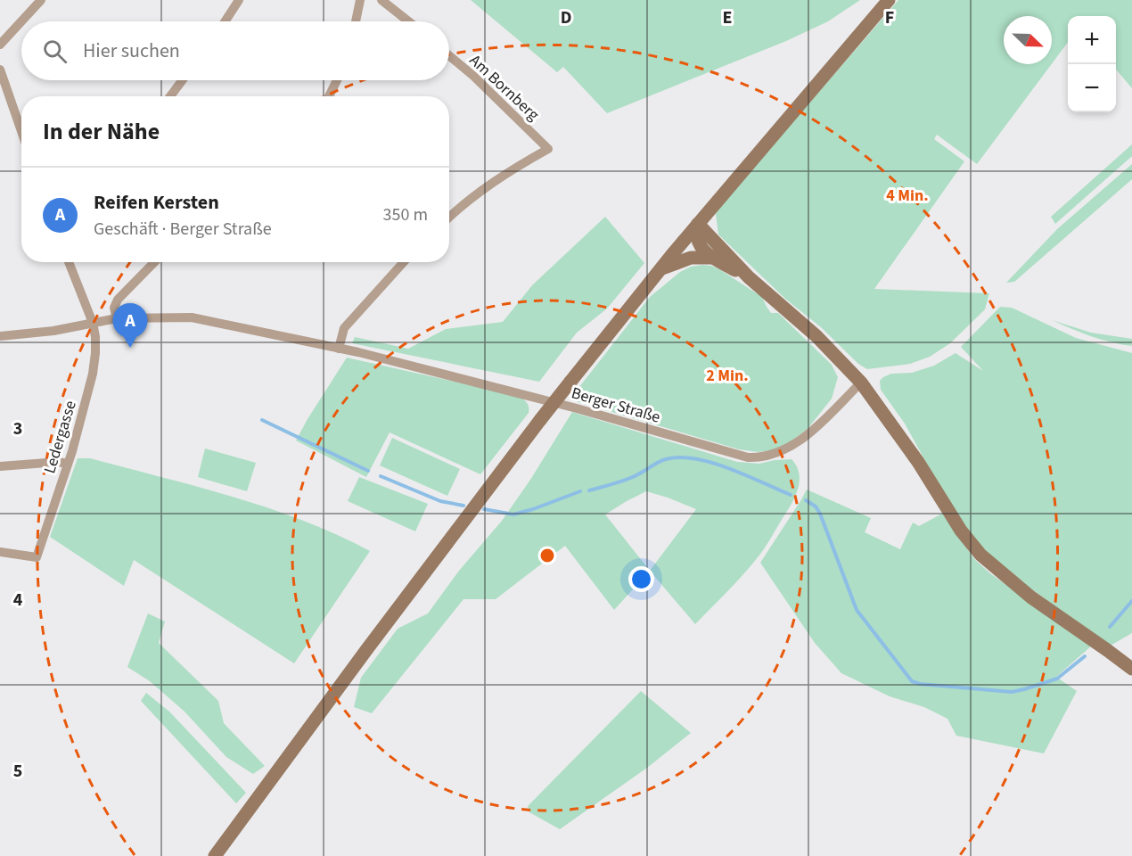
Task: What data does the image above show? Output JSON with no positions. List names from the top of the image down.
{
  "streets": {
    "street": ["Am Bornberg", "Berger Straße", "Ledergasse"]
  },
  "crossings": [
    ["Berger Straße", "Ledergasse"]
  ],
  "north": "bottom right",
  "page": {
    "map_buttons": ["+", "−"],
    "search": "Hier suchen",
    "heading": "In der Nähe",
    "list": [
      {
        "mark": "A",
        "name": "Reifen Kersten",
        "note": "Geschäft · Berger Straße",
        "value": "350 m"
      }
    ],
    "pins": "A"
  },
  "grid": {
    "columns": ["D", "E", "F"],
    "rows": ["3", "4", "5"]
  },
  "rings": ["4 Min.", "2 Min."]
}
